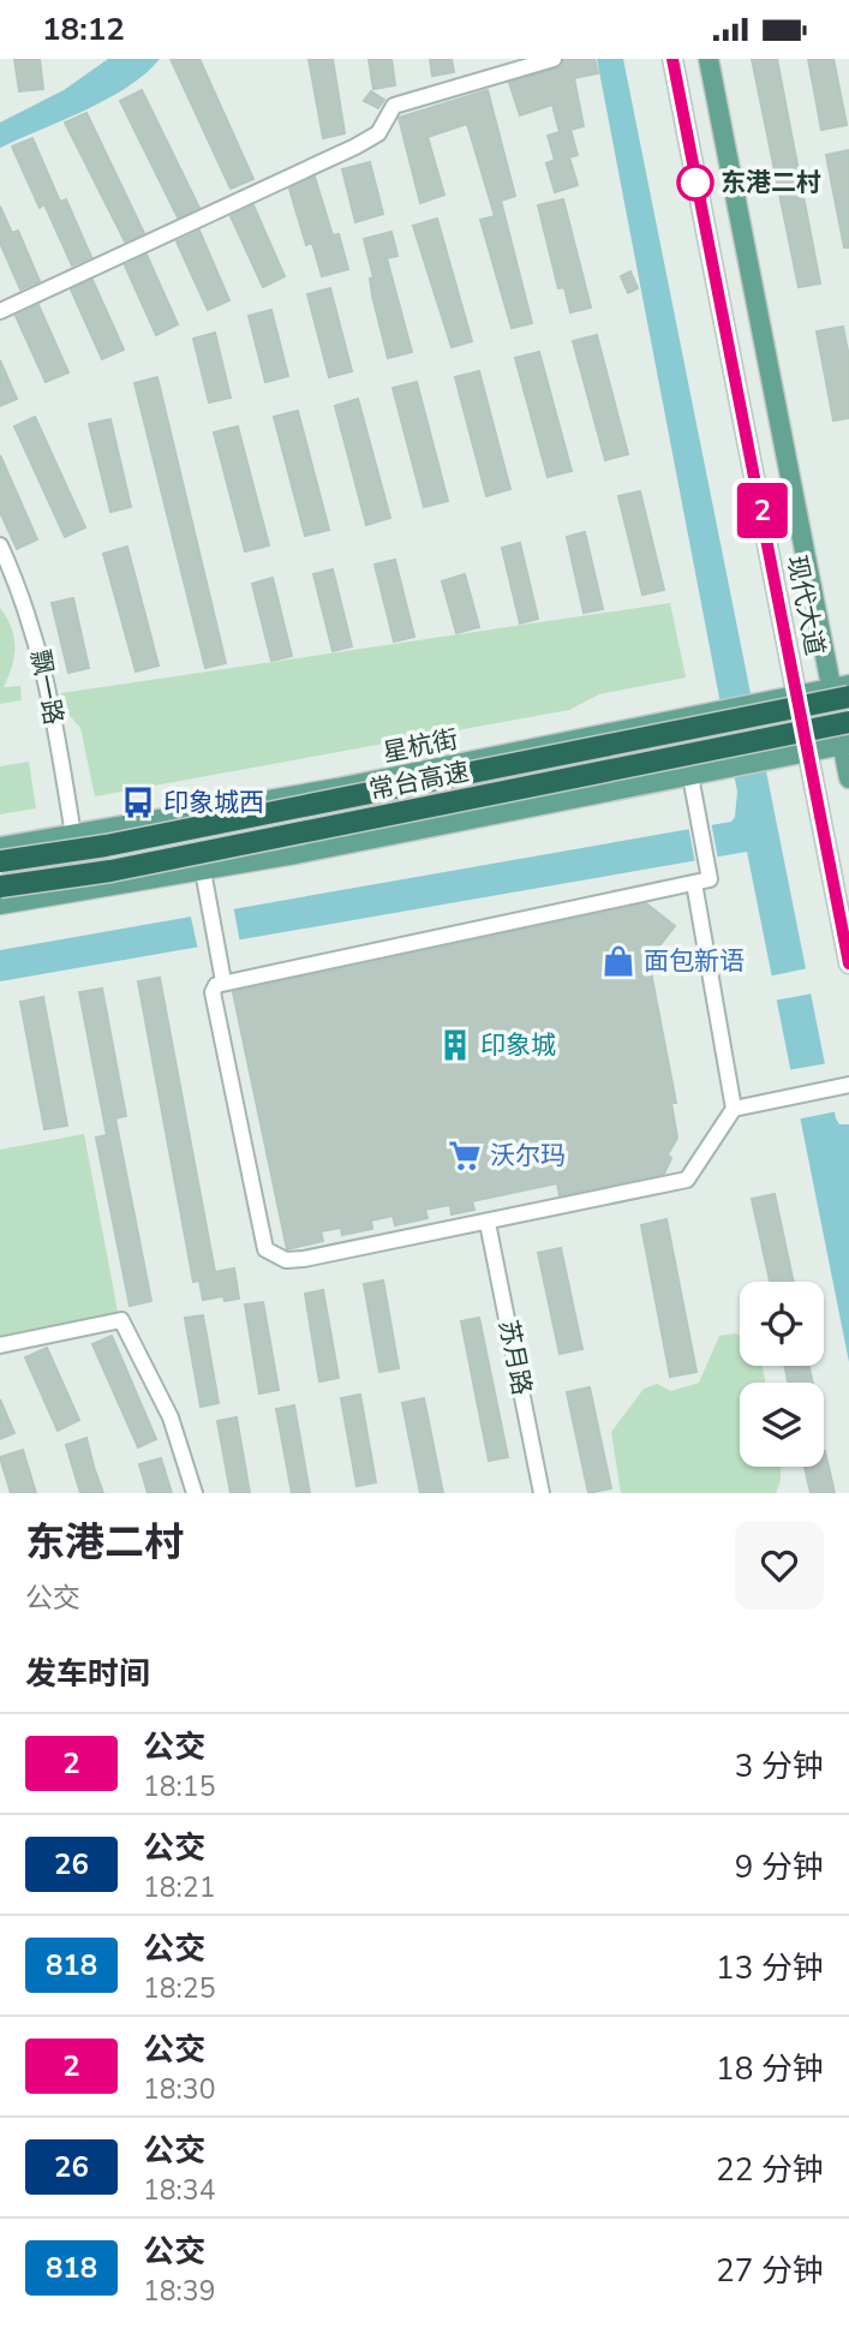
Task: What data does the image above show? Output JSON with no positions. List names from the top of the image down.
{
  "streets": {
    "highway": ["常台高速"],
    "main road": ["现代大道", "星杭街"],
    "street": ["飘一路", "苏月路"]
  },
  "crossings": [
    ["现代大道", "星杭街"],
    ["现代大道", "常台高速"],
    ["飘一路", "星杭街"],
    ["星杭街", "常台高速"]
  ],
  "places": {
    "other": ["东港二村"],
    "bus stop": ["印象城西"],
    "shop": ["面包新语"],
    "building": ["印象城"],
    "supermarket": ["沃尔玛"]
  },
  "lines": ["bus line 2"],
  "page": {
    "status": "18:12",
    "on_map": "2",
    "heading": [
      ["东港二村", "公交"],
      "发车时间"
    ],
    "list": [
      {
        "mark": "2",
        "name": "公交",
        "note": "18:15",
        "value": "3 分钟"
      },
      {
        "mark": "26",
        "name": "公交",
        "note": "18:21",
        "value": "9 分钟"
      },
      {
        "mark": "818",
        "name": "公交",
        "note": "18:25",
        "value": "13 分钟"
      },
      {
        "mark": "2",
        "name": "公交",
        "note": "18:30",
        "value": "18 分钟"
      },
      {
        "mark": "26",
        "name": "公交",
        "note": "18:34",
        "value": "22 分钟"
      },
      {
        "mark": "818",
        "name": "公交",
        "note": "18:39",
        "value": "27 分钟"
      }
    ]
  }
}
